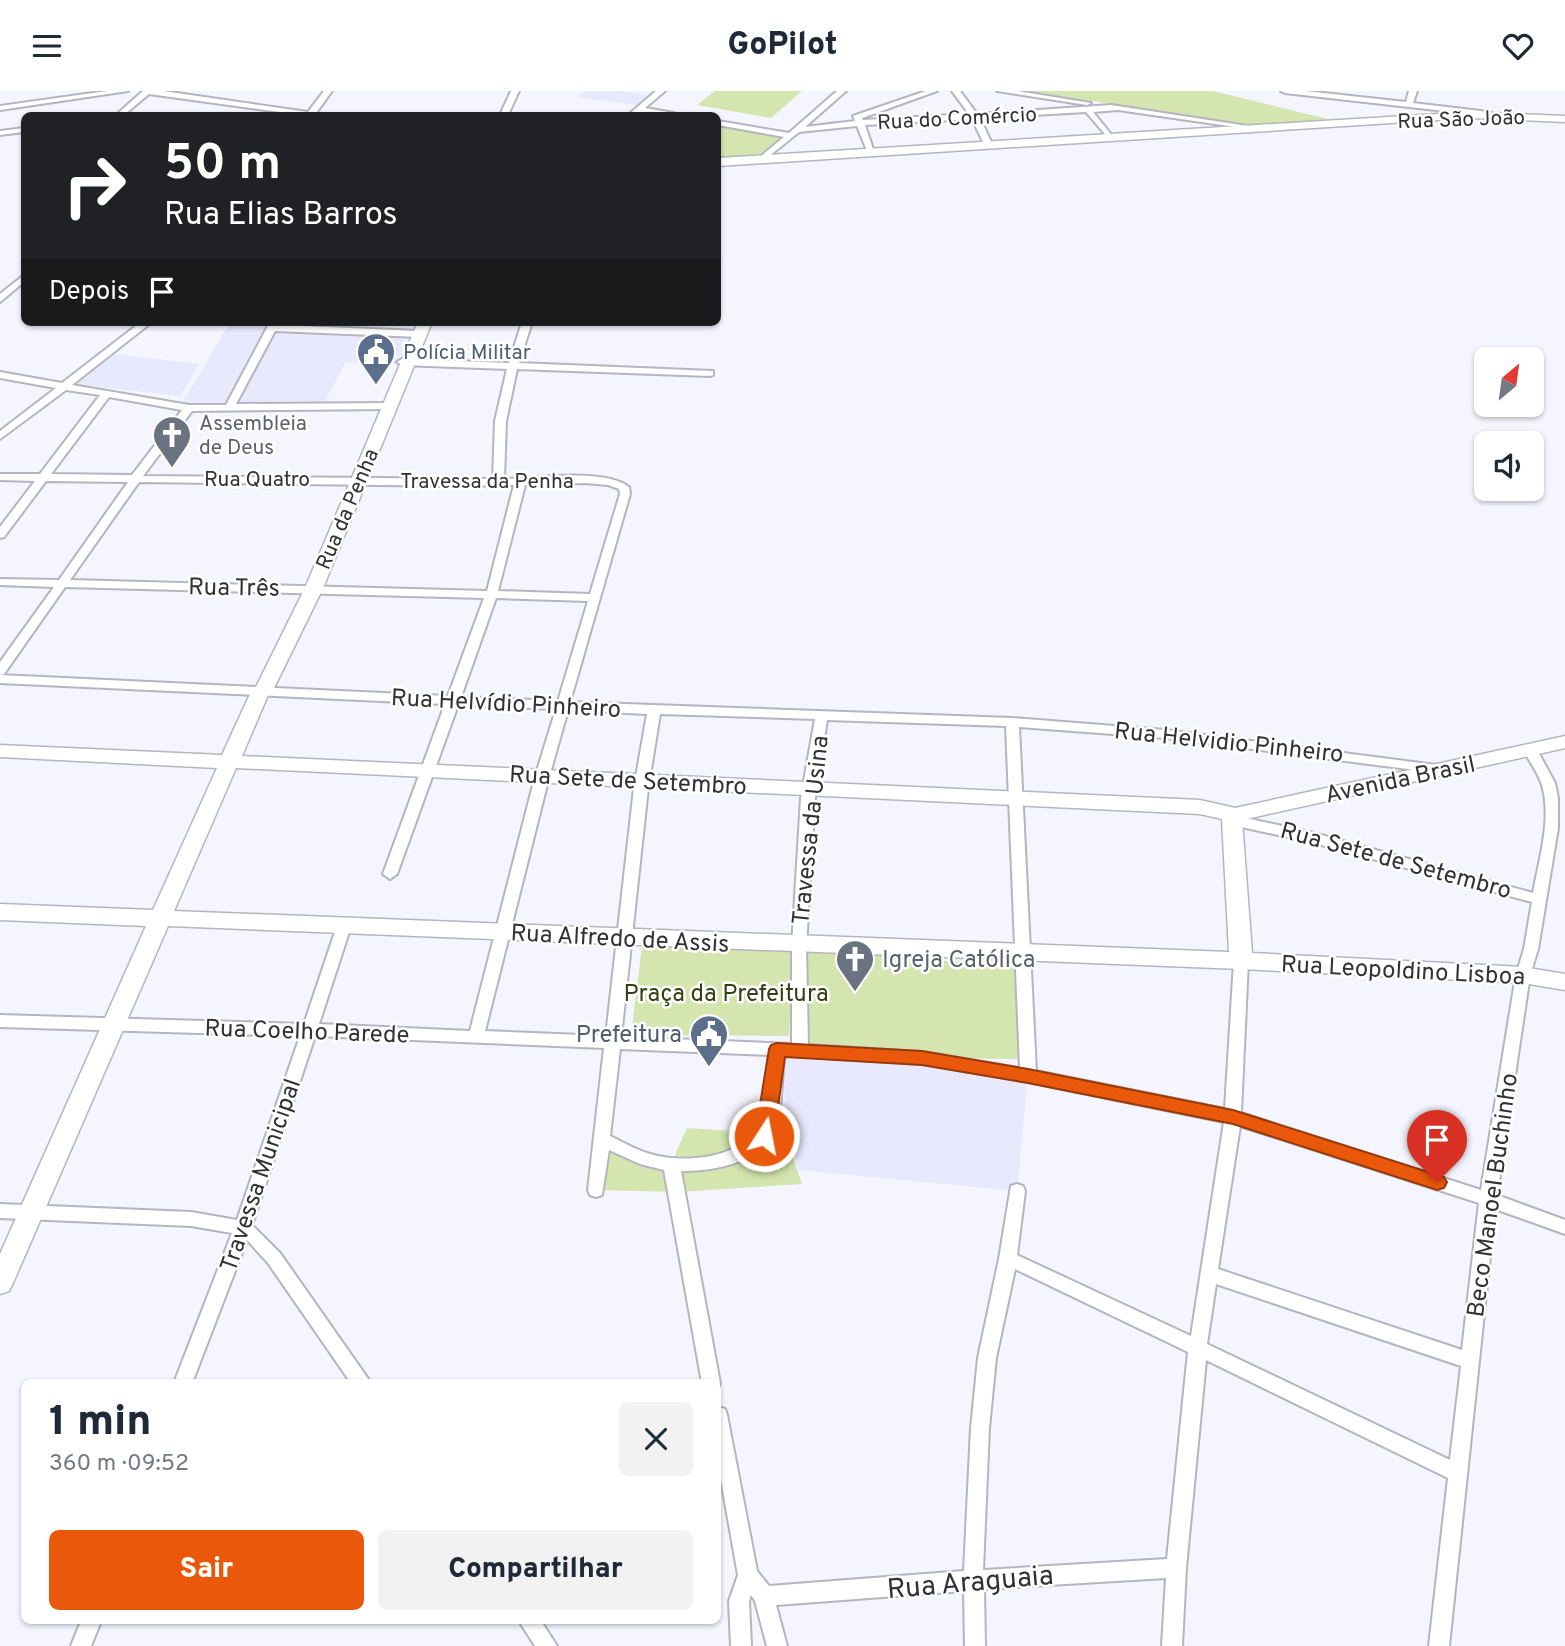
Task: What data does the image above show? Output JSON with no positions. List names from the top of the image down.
{
  "streets": {
    "street": [
      "Rua do Comércio",
      "Rua São João",
      "Rua Quatro",
      "Travessa da Penha",
      "Rua da Penha",
      "Rua Três",
      "Rua Helvídio Pinheiro",
      "Rua Helvidio Pinheiro",
      "Avenida Brasil",
      "Rua Sete de Setembro",
      "Travessa da Usina",
      "Rua Alfredo de Assis",
      "Rua Leopoldino Lisboa",
      "Rua Coelho Parede",
      "Travessa Municipal",
      "Beco Manoel Buchinho",
      "Rua Araguaia"
    ]
  },
  "crossings": [
    ["Rua do Comércio", "Rua São João"],
    ["Rua Quatro", "Travessa da Penha"],
    ["Rua Quatro", "Rua da Penha"],
    ["Travessa da Penha", "Rua da Penha"],
    ["Travessa da Penha", "Rua Três"],
    ["Rua da Penha", "Rua Três"],
    ["Rua da Penha", "Rua Helvídio Pinheiro"],
    ["Rua da Penha", "Rua Sete de Setembro"],
    ["Rua da Penha", "Rua Alfredo de Assis"],
    ["Rua da Penha", "Rua Coelho Parede"],
    ["Rua Helvídio Pinheiro", "Rua Helvidio Pinheiro"],
    ["Rua Helvídio Pinheiro", "Travessa da Usina"],
    ["Rua Helvidio Pinheiro", "Avenida Brasil"],
    ["Avenida Brasil", "Rua Sete de Setembro"],
    ["Avenida Brasil", "Beco Manoel Buchinho"],
    ["Rua Sete de Setembro", "Travessa da Usina"],
    ["Rua Sete de Setembro", "Beco Manoel Buchinho"],
    ["Travessa da Usina", "Rua Alfredo de Assis"],
    ["Travessa da Usina", "Rua Coelho Parede"],
    ["Rua Alfredo de Assis", "Rua Leopoldino Lisboa"],
    ["Rua Alfredo de Assis", "Travessa Municipal"],
    ["Rua Leopoldino Lisboa", "Beco Manoel Buchinho"],
    ["Rua Coelho Parede", "Travessa Municipal"],
    ["Rua Coelho Parede", "Beco Manoel Buchinho"]
  ],
  "parks": ["Praça da Prefeitura"],
  "places": {
    "public building": ["Polícia Militar", "Prefeitura"],
    "church": ["Assembleia de Deus", "Igreja Católica"]
  },
  "north": "top right",
  "page": {
    "header": "GoPilot",
    "turn": ["50 m", "Rua Elias Barros"],
    "then": "Depois",
    "heading": ["1 min", "360 m · 09:52"],
    "buttons": ["Sair", "Compartilhar"]
  }
}
